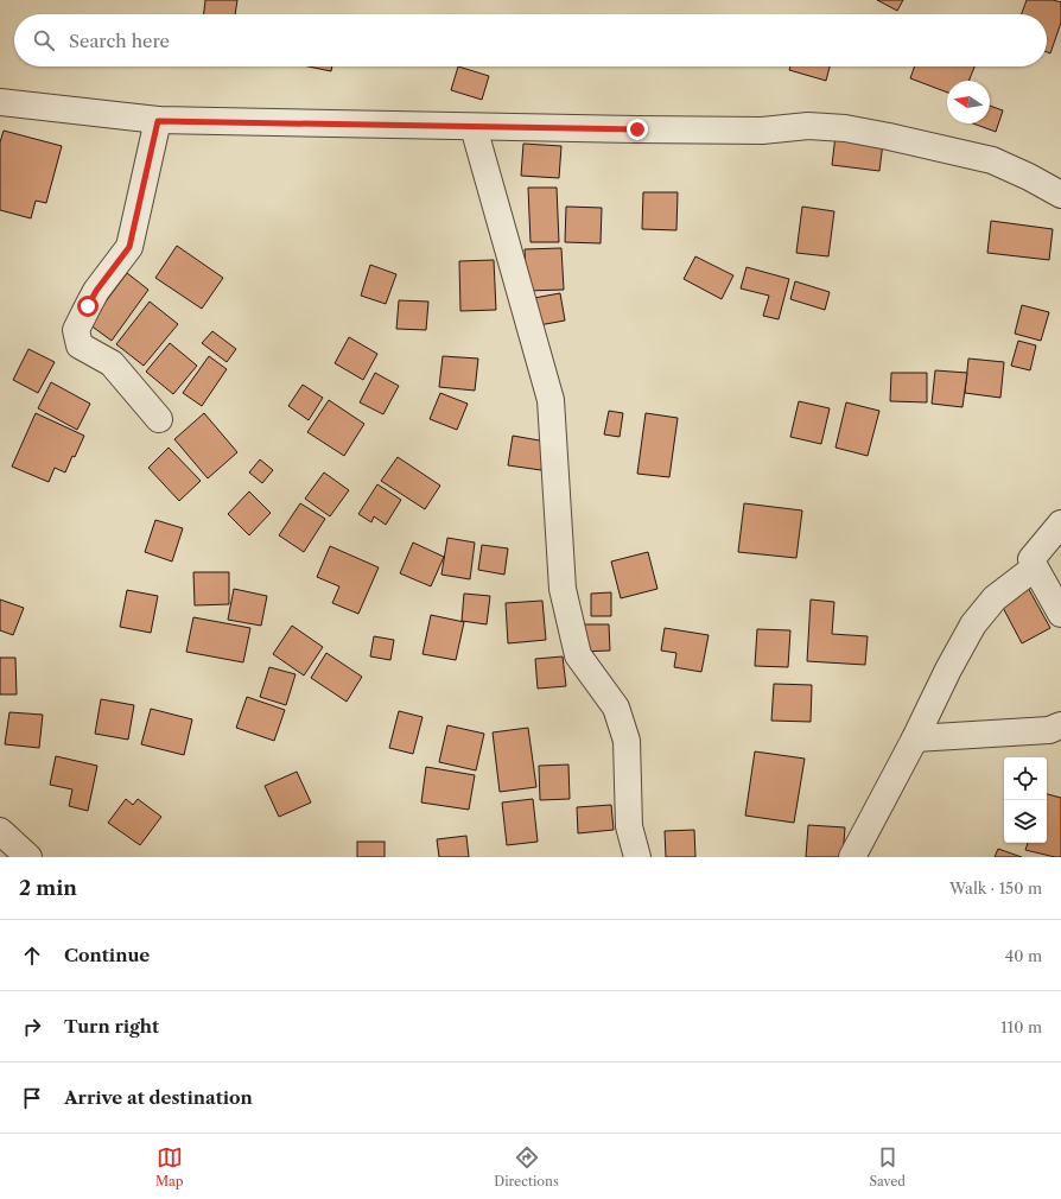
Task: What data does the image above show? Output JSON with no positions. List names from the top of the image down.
{
  "north": "left",
  "page": {
    "search": "Search here",
    "heading": ["2 min", "Walk · 150 m"],
    "list": [
      ["Continue", "40 m"],
      ["Turn right", "110 m"],
      "Arrive at destination"
    ],
    "nav": ["Map", "Directions", "Saved"]
  }
}
